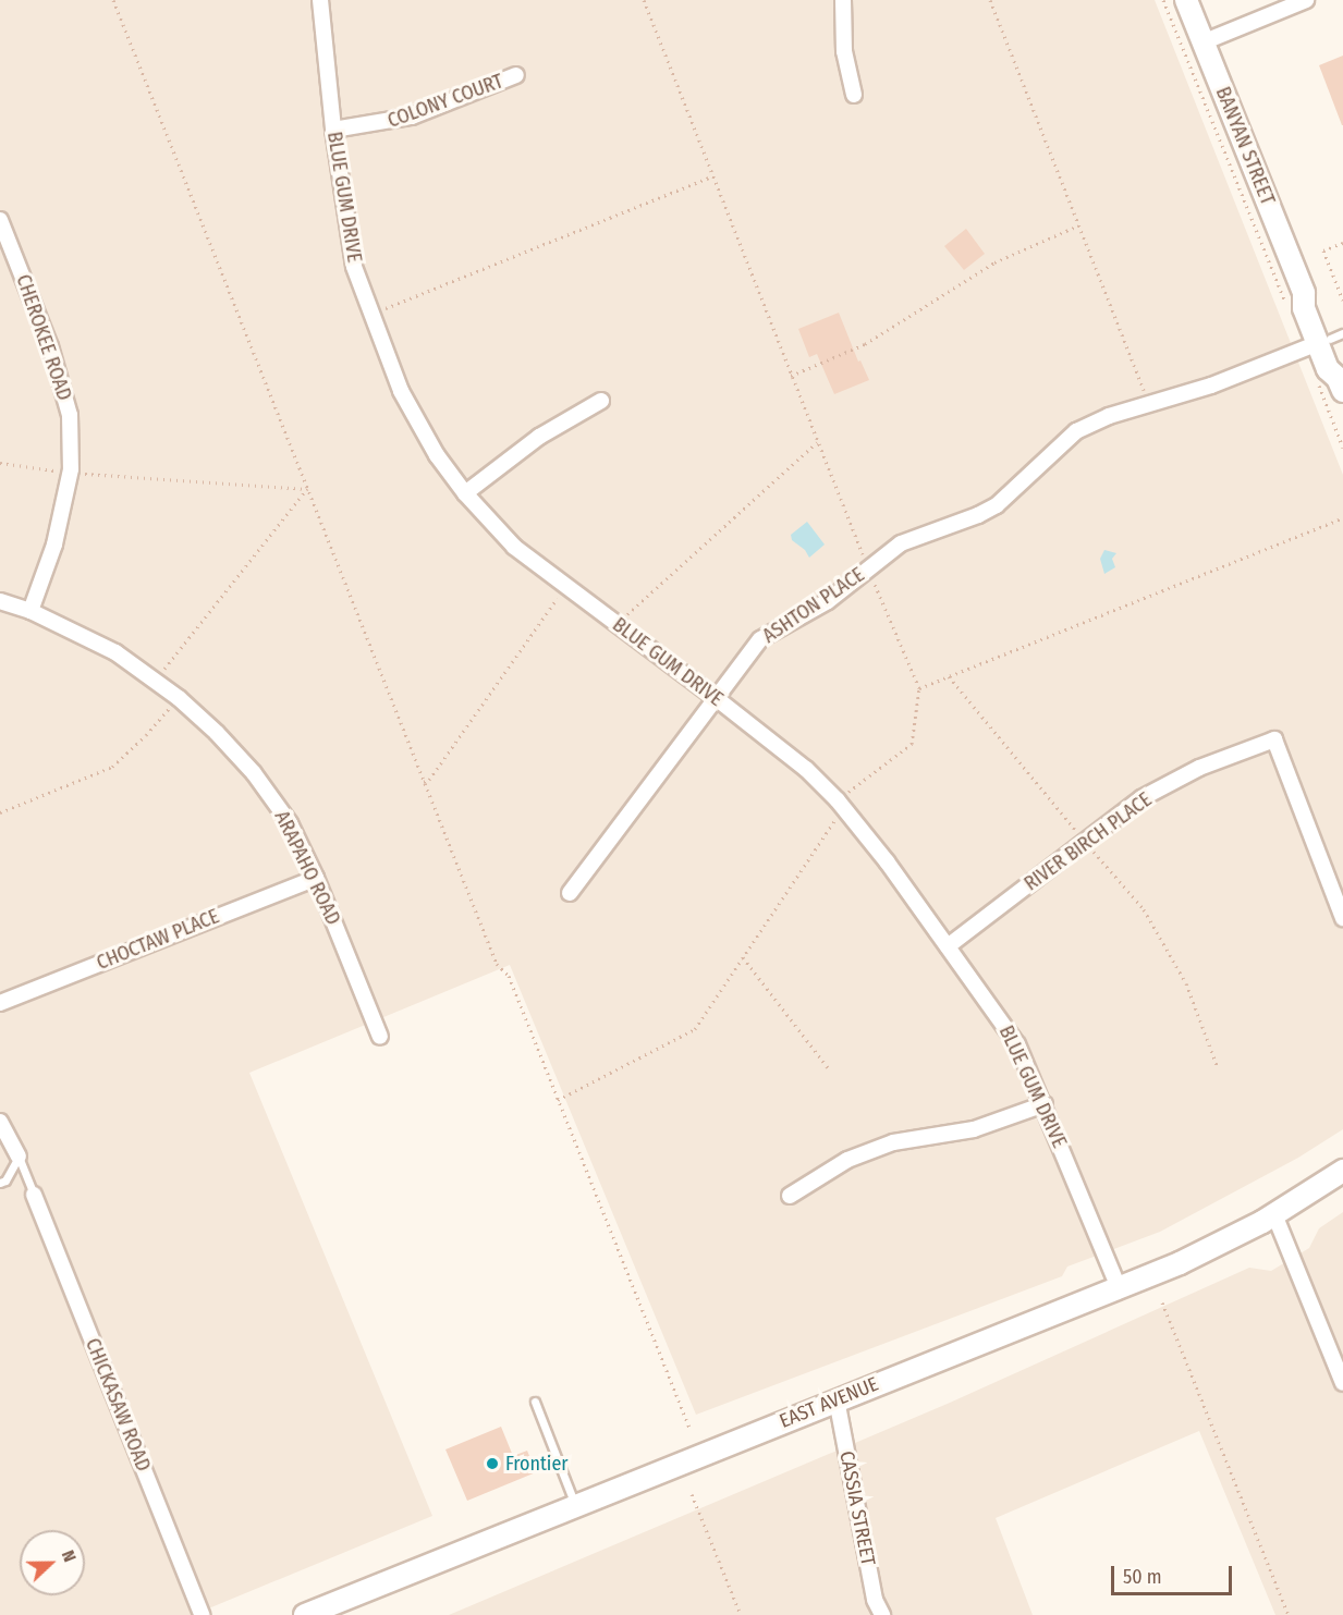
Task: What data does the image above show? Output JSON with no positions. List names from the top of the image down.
{
  "streets": {
    "main road": ["BANYAN STREET", "EAST AVENUE"],
    "street": [
      "COLONY COURT",
      "BLUE GUM DRIVE",
      "CHEROKEE ROAD",
      "ASHTON PLACE",
      "RIVER BIRCH PLACE",
      "ARAPAHO ROAD",
      "CHOCTAW PLACE",
      "CHICKASAW ROAD",
      "CASSIA STREET"
    ]
  },
  "crossings": [
    ["COLONY COURT", "BLUE GUM DRIVE"],
    ["BANYAN STREET", "ASHTON PLACE"],
    ["BLUE GUM DRIVE", "ASHTON PLACE"],
    ["BLUE GUM DRIVE", "RIVER BIRCH PLACE"],
    ["BLUE GUM DRIVE", "EAST AVENUE"],
    ["CHEROKEE ROAD", "ARAPAHO ROAD"],
    ["ARAPAHO ROAD", "CHOCTAW PLACE"],
    ["EAST AVENUE", "CASSIA STREET"]
  ],
  "places": ["Frontier"],
  "scale_bar": "50 m",
  "north": "right"
}
